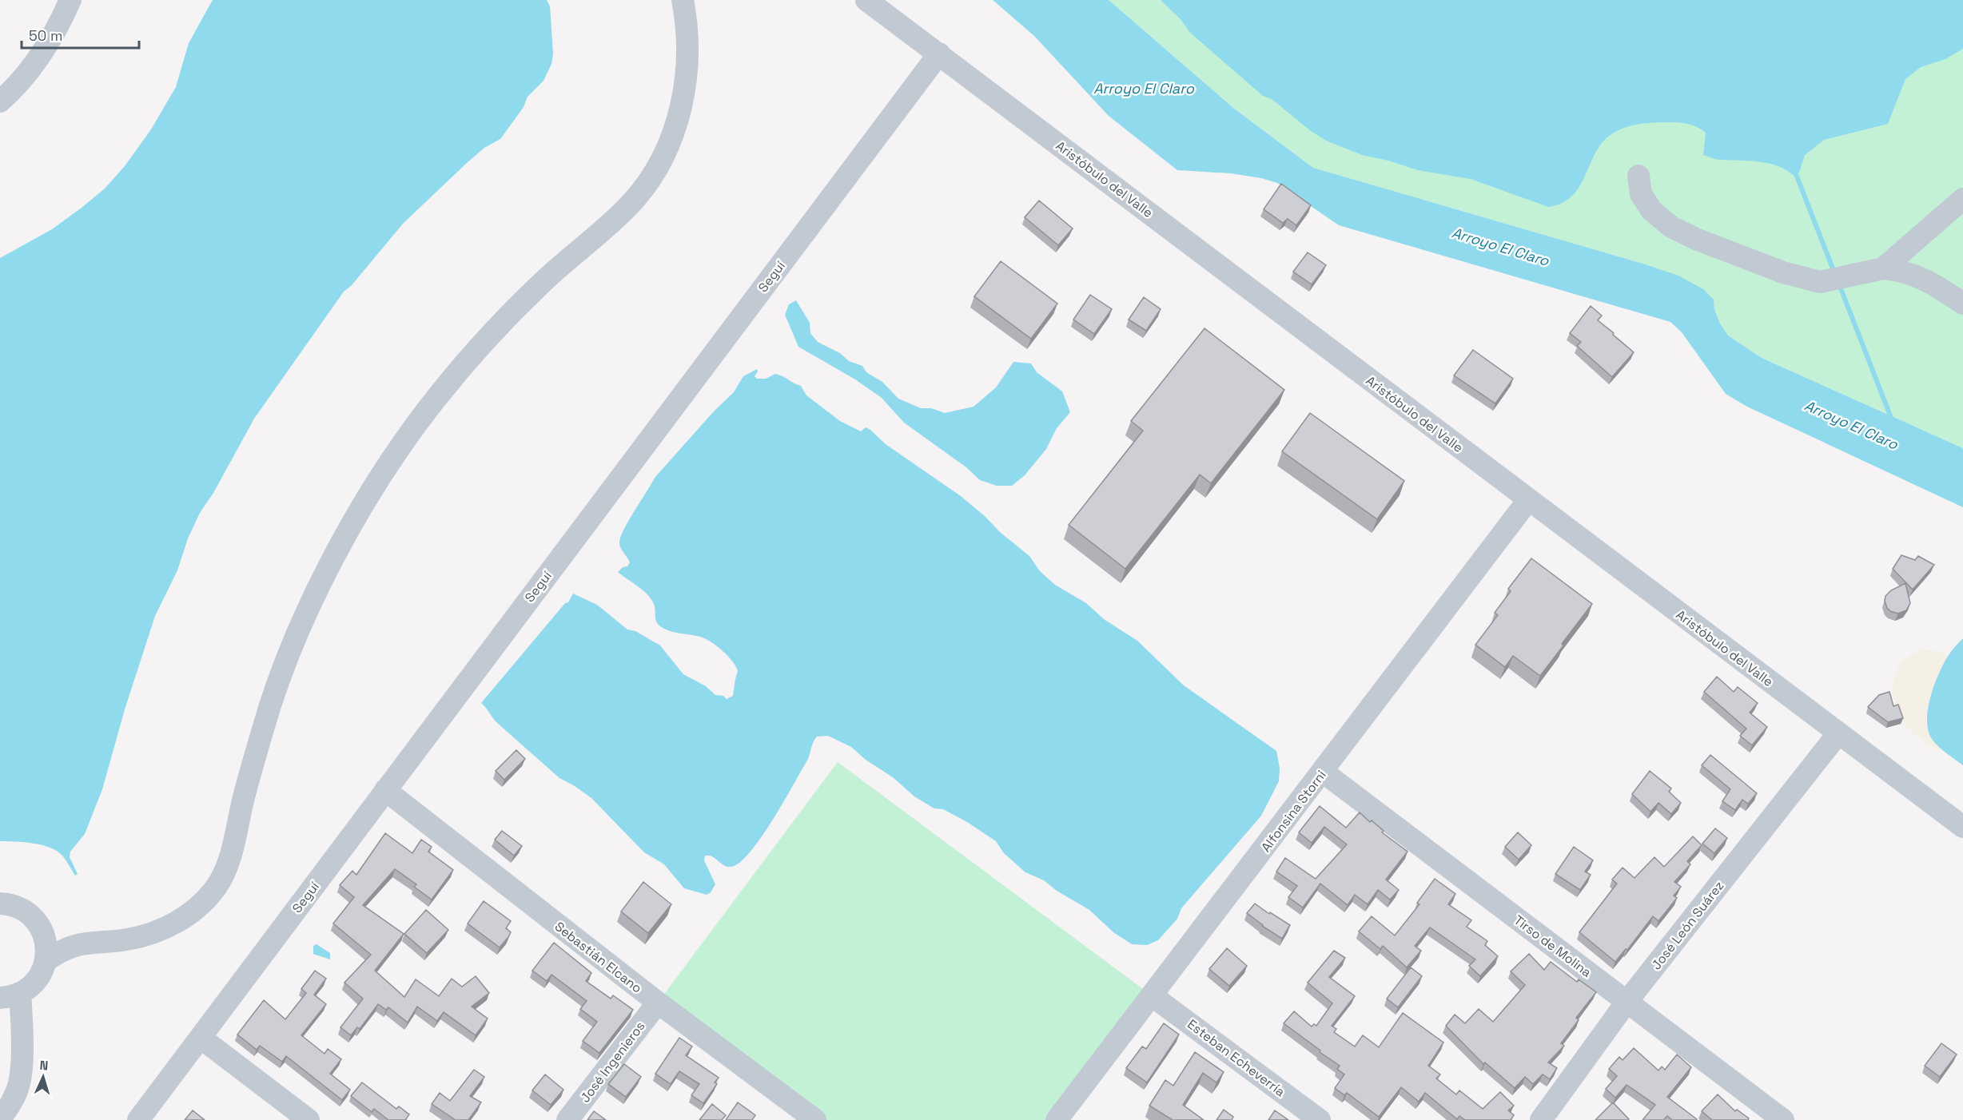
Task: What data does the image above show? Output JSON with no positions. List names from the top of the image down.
{
  "streets": {
    "street": [
      "Aristóbulo del Valle",
      "Seguí",
      "Alfonsina Storni",
      "José León Suárez",
      "Tirso de Molina",
      "Sebastián Elcano",
      "Esteban Echeverría",
      "José Ingenieros"
    ]
  },
  "crossings": [
    ["Aristóbulo del Valle", "Seguí"],
    ["Aristóbulo del Valle", "Alfonsina Storni"],
    ["Aristóbulo del Valle", "José León Suárez"],
    ["Seguí", "Sebastián Elcano"],
    ["Alfonsina Storni", "Tirso de Molina"],
    ["Alfonsina Storni", "Esteban Echeverría"],
    ["José León Suárez", "Tirso de Molina"],
    ["Sebastián Elcano", "José Ingenieros"]
  ],
  "water": ["Arroyo El Claro"],
  "scale_bar": "50 m",
  "north": "top"
}
